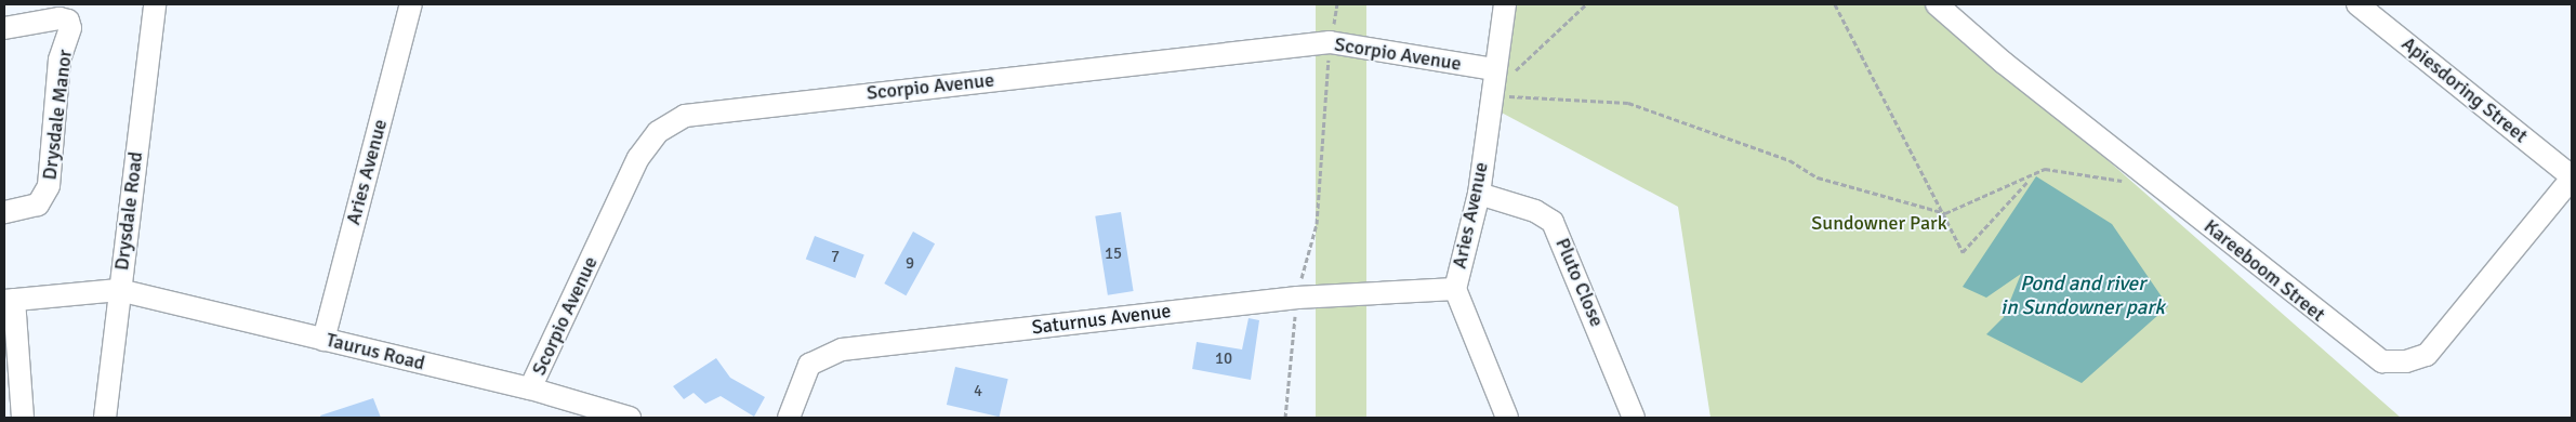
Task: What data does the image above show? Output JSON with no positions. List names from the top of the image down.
{
  "streets": {
    "street": [
      "Scorpio Avenue",
      "Apiesdoring Street",
      "Drysdale Manor",
      "Aries Avenue",
      "Drysdale Road",
      "Kareeboom Street",
      "Pluto Close",
      "Saturnus Avenue",
      "Taurus Road"
    ]
  },
  "crossings": [
    ["Scorpio Avenue", "Aries Avenue"],
    ["Scorpio Avenue", "Taurus Road"],
    ["Apiesdoring Street", "Kareeboom Street"],
    ["Aries Avenue", "Pluto Close"],
    ["Aries Avenue", "Saturnus Avenue"],
    ["Aries Avenue", "Taurus Road"],
    ["Drysdale Road", "Taurus Road"]
  ],
  "water": ["Pond and river in Sundowner park"],
  "parks": ["Sundowner Park"],
  "house_numbers": [
    "15",
    "7",
    "9",
    "10",
    "4"
  ]
}
